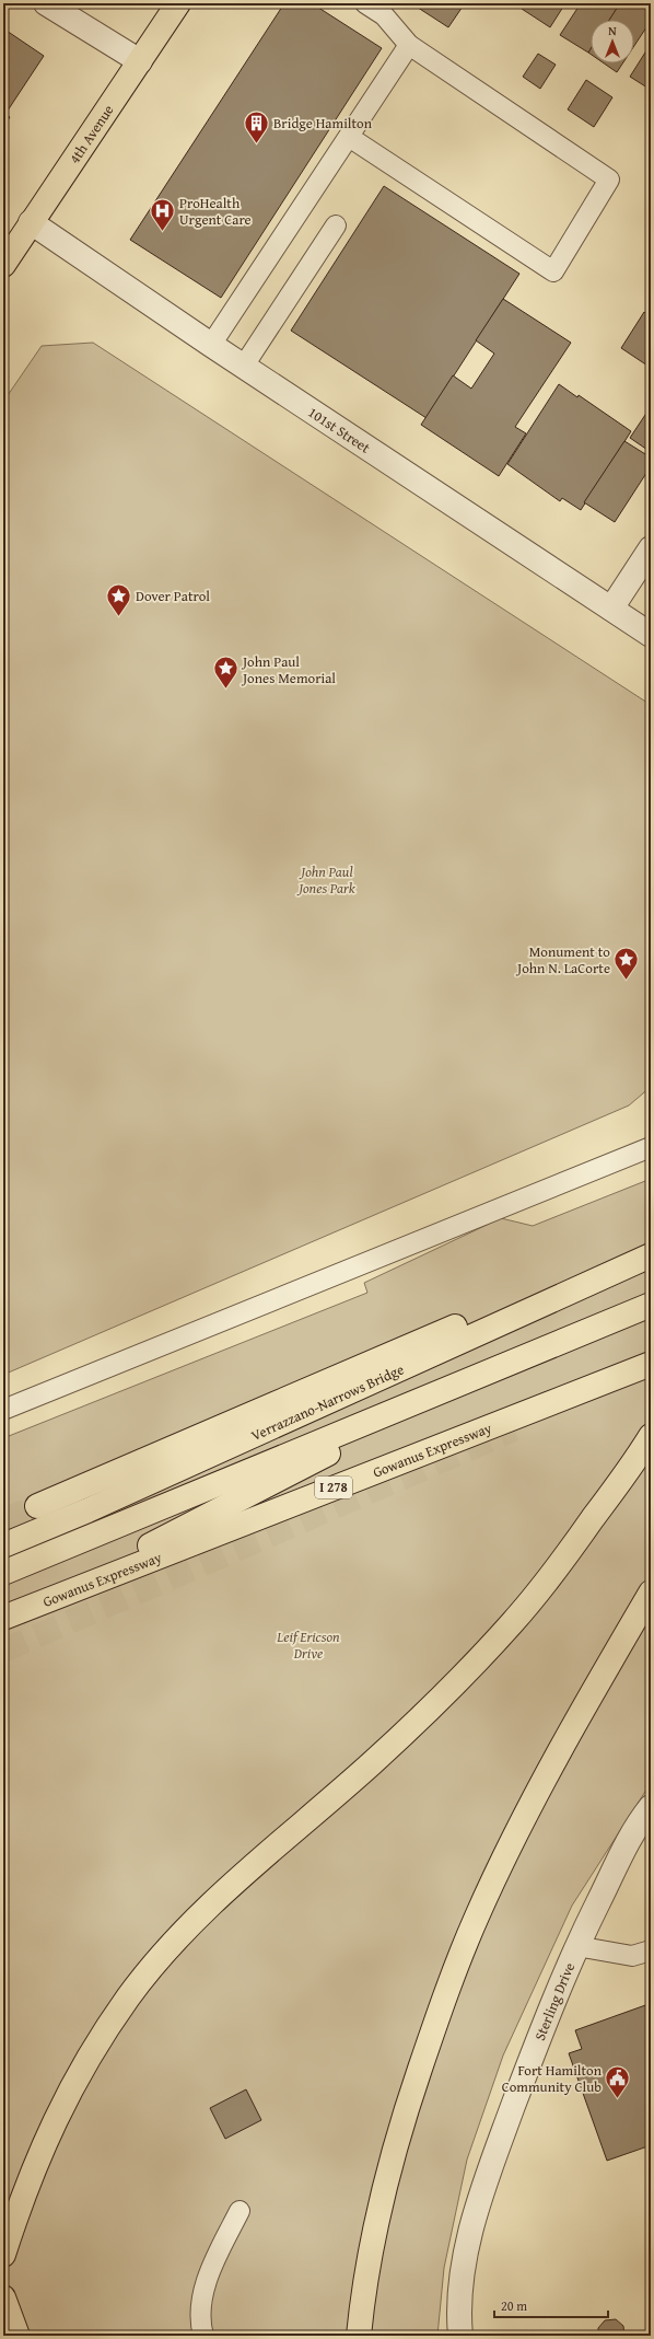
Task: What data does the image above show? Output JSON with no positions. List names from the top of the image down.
{
  "streets": {
    "main road": [
      "4th Avenue",
      "Verrazzano-Narrows Bridge",
      "Gowanus Expressway",
      "I 278"
    ],
    "street": ["101st Street", "Sterling Drive"]
  },
  "crossings": [
    ["4th Avenue", "101st Street"]
  ],
  "parks": ["John Paul Jones Park", "Leif Ericson Drive"],
  "places": {
    "building": ["Bridge Hamilton"],
    "hospital": ["ProHealth Urgent Care"],
    "place": ["Dover Patrol", "John Paul Jones Memorial", "Monument to John N. LaCorte"],
    "public building": ["Fort Hamilton Community Club"]
  },
  "scale_bar": "20 m",
  "north": "top"
}
